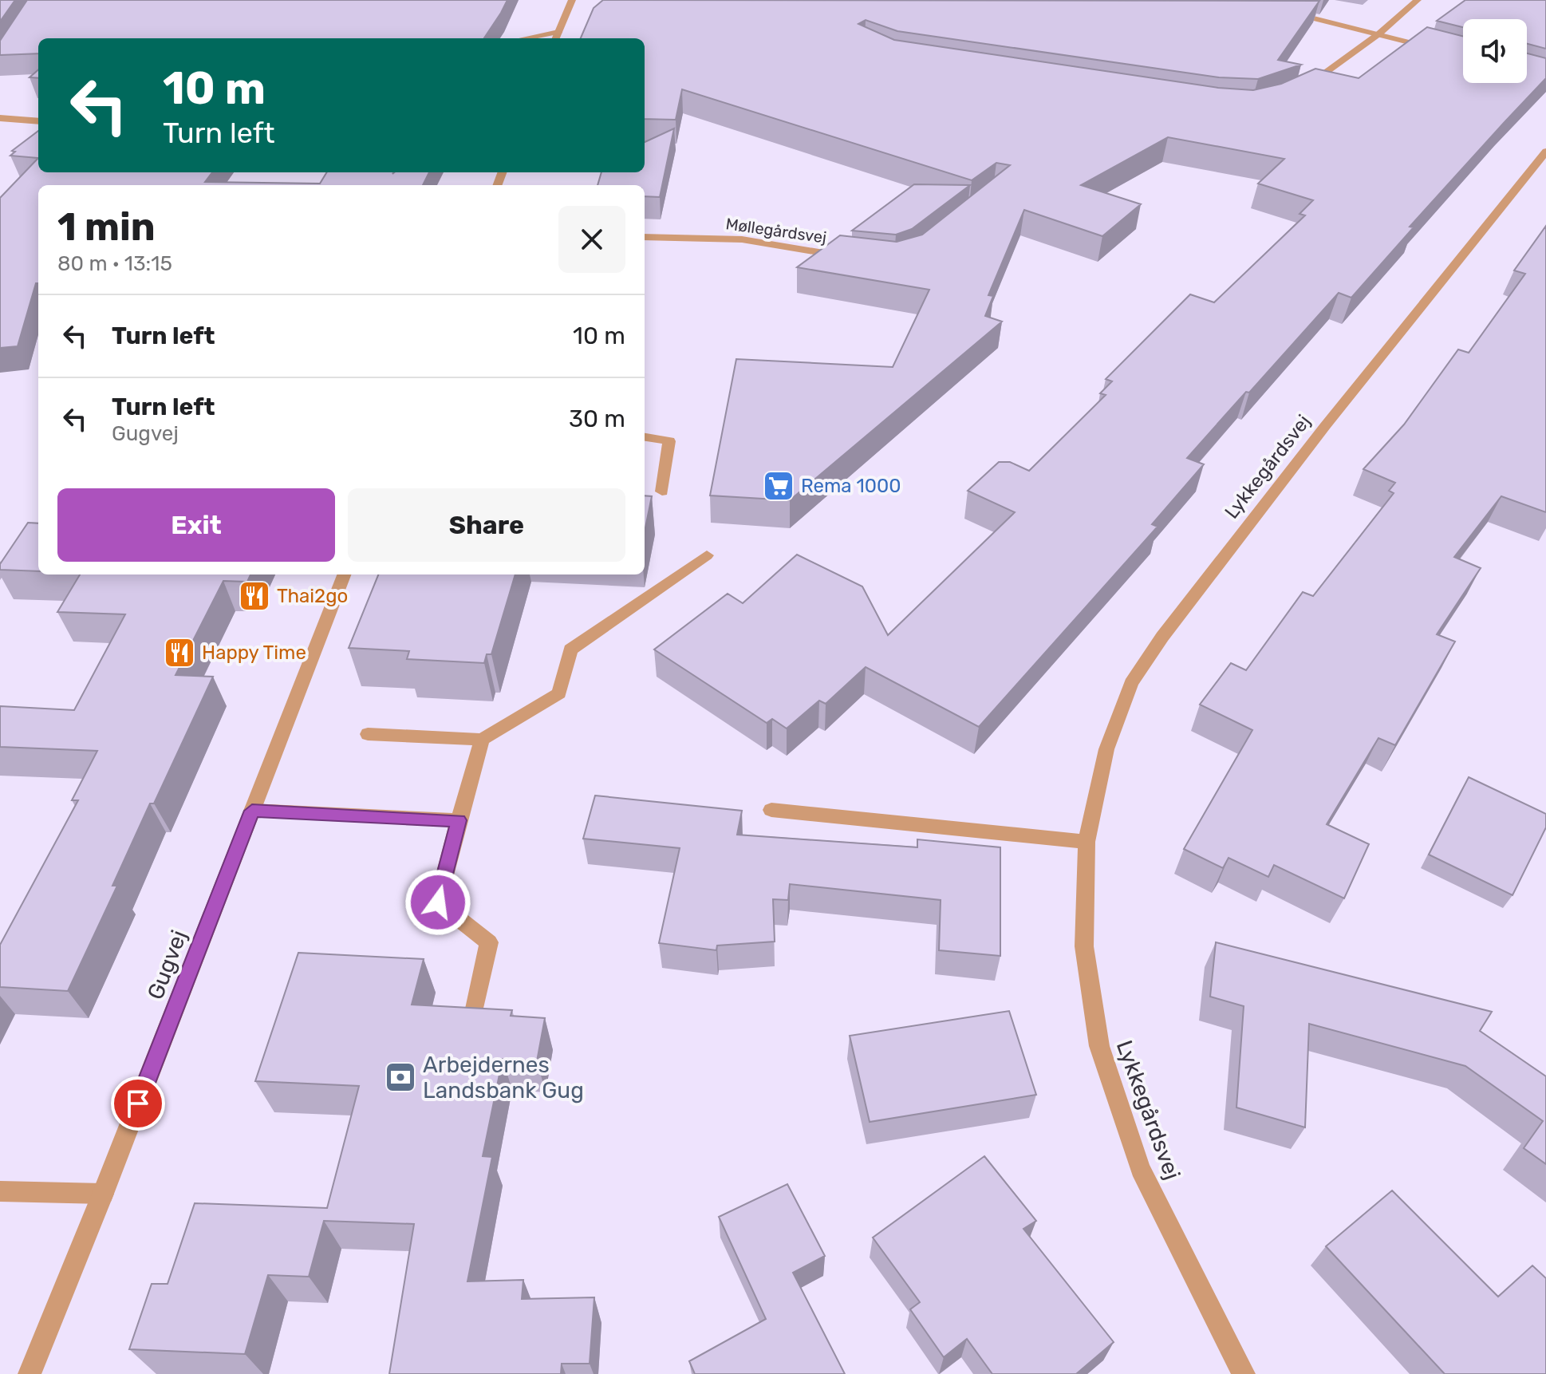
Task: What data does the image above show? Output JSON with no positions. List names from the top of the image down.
{
  "streets": {
    "street": ["Møllegårdsvej", "Lykkegårdsvej", "Gugvej"]
  },
  "places": {
    "supermarket": ["Rema 1000"],
    "restaurant": ["Thai2go", "Happy Time"],
    "bank": ["Arbejdernes Landsbank Gug"]
  },
  "page": {
    "turn": ["10 m", "Turn left"],
    "heading": ["1 min", "80 m · 13:15"],
    "list": [
      {
        "name": "Turn left",
        "value": "10 m"
      },
      {
        "name": "Turn left",
        "note": "Gugvej",
        "value": "30 m"
      }
    ],
    "buttons": ["Exit", "Share"]
  }
}
